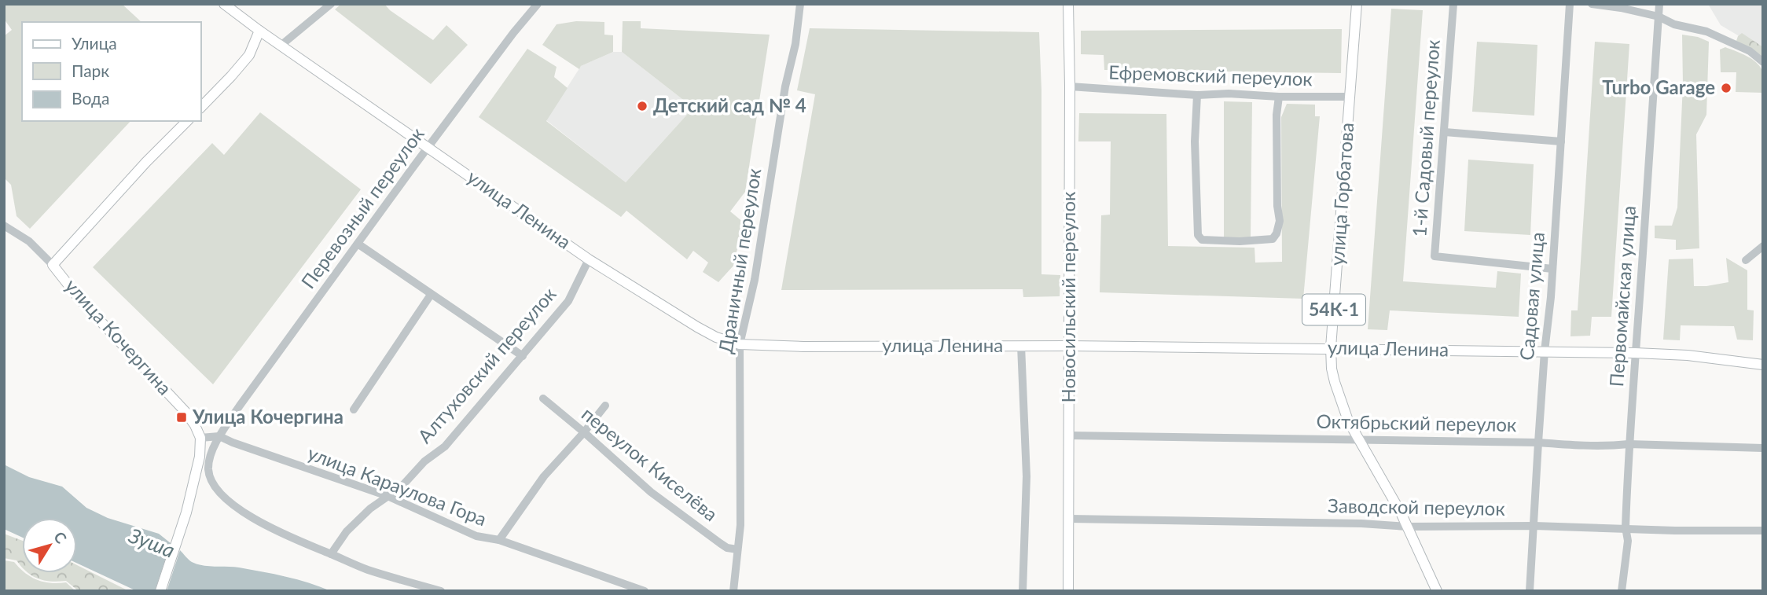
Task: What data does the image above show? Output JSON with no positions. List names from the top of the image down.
{
  "streets": {
    "main road": [
      "улица Горбатова",
      "улица Ленина",
      "Новосильский переулок",
      "54К-1",
      "улица Кочергина"
    ],
    "street": [
      "Ефремовский переулок",
      "1-й Садовый переулок",
      "Перевозный переулок",
      "Драничный переулок",
      "Садовая улица",
      "Первомайская улица",
      "Алтуховский переулок",
      "Октябрьский переулок",
      "переулок Киселёва",
      "улица Караулова Гора",
      "Заводской переулок"
    ]
  },
  "crossings": [
    ["Ефремовский переулок", "улица Горбатова"],
    ["Ефремовский переулок", "Новосильский переулок"],
    ["1-й Садовый переулок", "Садовая улица"],
    ["улица Горбатова", "улица Ленина"],
    ["улица Горбатова", "Октябрьский переулок"],
    ["улица Горбатова", "Заводской переулок"],
    ["Перевозный переулок", "улица Ленина"],
    ["Перевозный переулок", "Алтуховский переулок"],
    ["Перевозный переулок", "улица Караулова Гора"],
    ["улица Ленина", "Драничный переулок"],
    ["улица Ленина", "Садовая улица"],
    ["улица Ленина", "Первомайская улица"],
    ["улица Ленина", "Новосильский переулок"],
    ["улица Ленина", "Алтуховский переулок"],
    ["Драничный переулок", "переулок Киселёва"],
    ["Садовая улица", "Октябрьский переулок"],
    ["Садовая улица", "Заводской переулок"],
    ["Первомайская улица", "Октябрьский переулок"],
    ["Первомайская улица", "Заводской переулок"],
    ["Новосильский переулок", "Октябрьский переулок"],
    ["Новосильский переулок", "Заводской переулок"],
    ["улица Кочергина", "улица Караулова Гора"],
    ["Алтуховский переулок", "улица Караулова Гора"]
  ],
  "water": ["Зуша"],
  "places": {
    "other": ["Turbo Garage", "Детский сад № 4"],
    "transit": ["Улица Кочергина"]
  },
  "legend": ["Улица", "Парк", "Вода"],
  "north": "top right"
}
